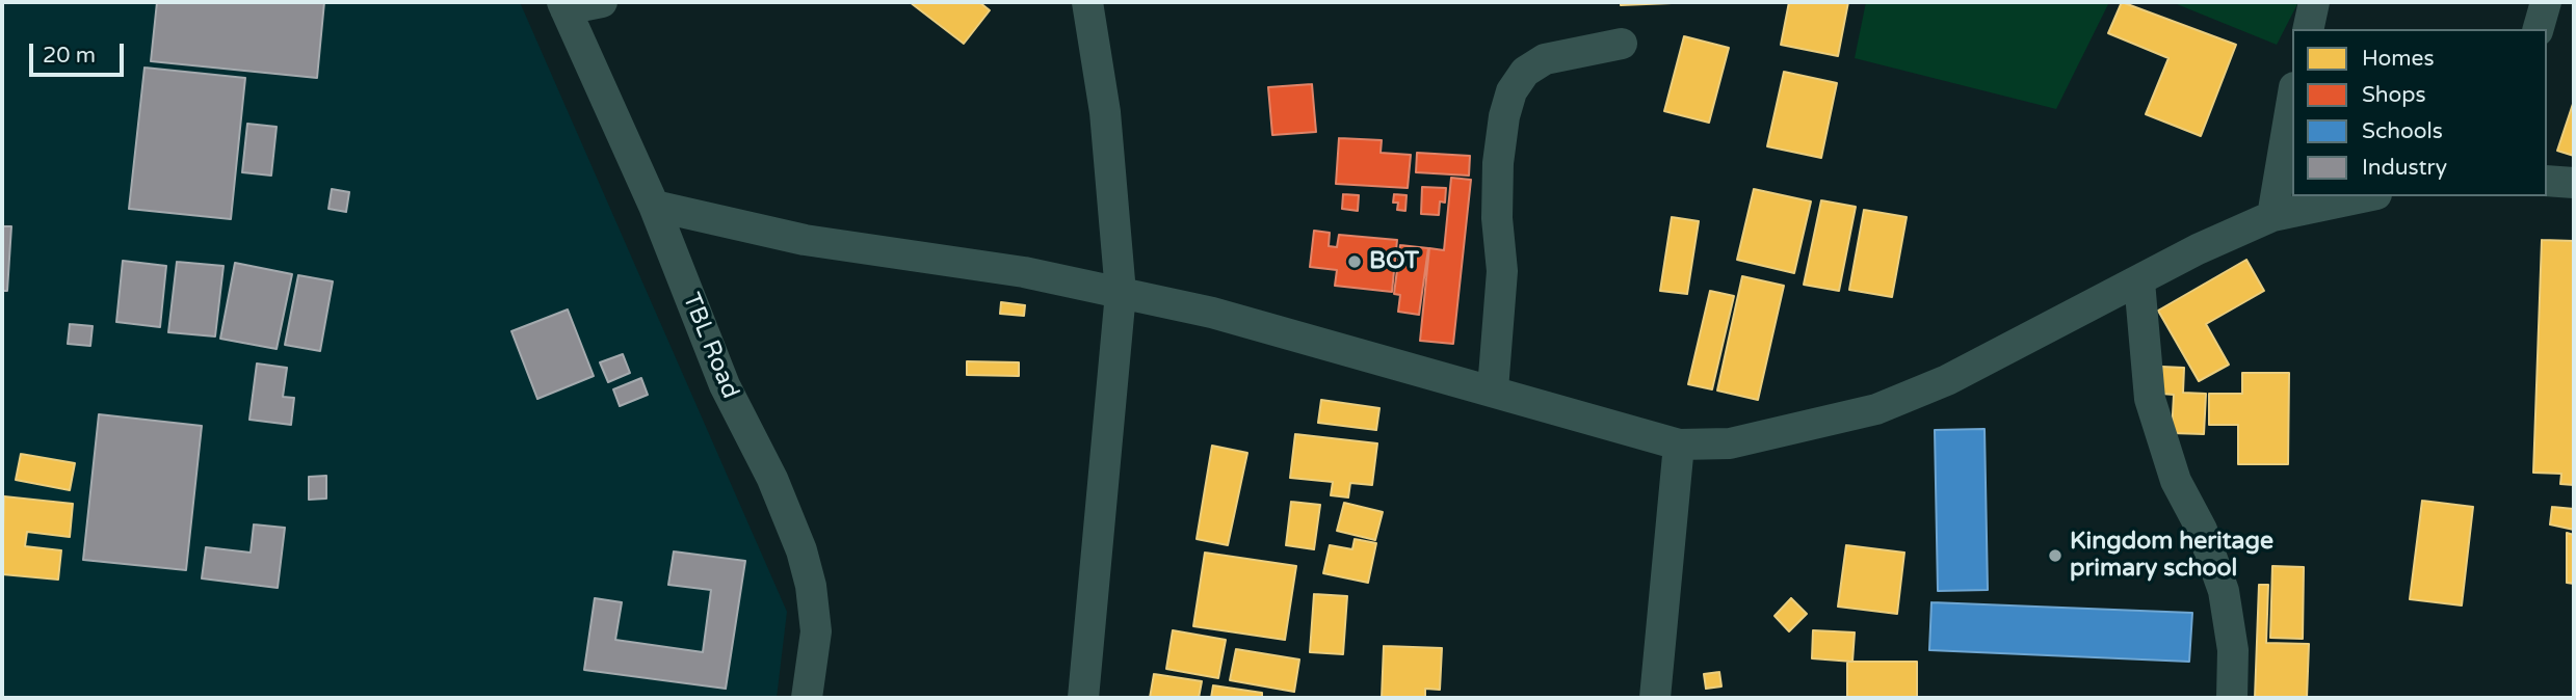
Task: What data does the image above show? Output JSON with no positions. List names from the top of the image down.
{
  "streets": {
    "street": ["TBL Road"]
  },
  "places": ["BOT", "Kingdom heritage primary school"],
  "legend": [
    "Homes",
    "Shops",
    "Schools",
    "Industry"
  ],
  "scale_bar": "20 m"
}
